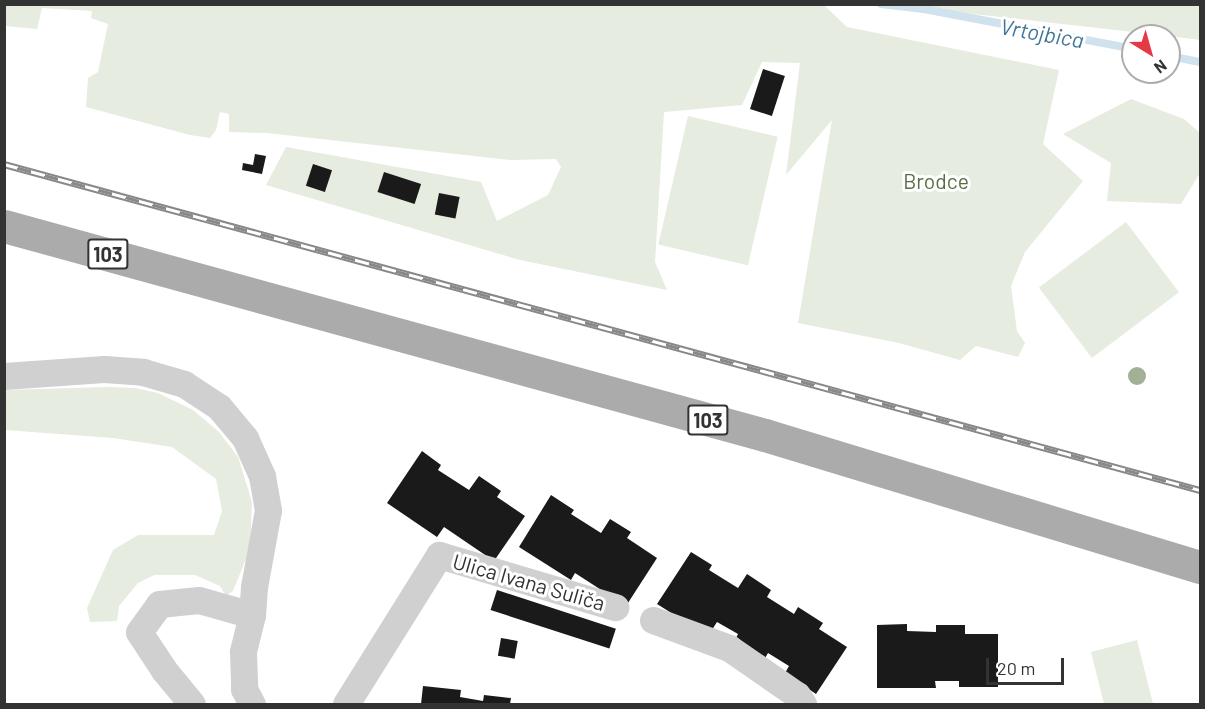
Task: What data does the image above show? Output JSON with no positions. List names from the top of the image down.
{
  "streets": {
    "main road": ["103"],
    "street": ["Ulica Ivana Suliča"]
  },
  "water": ["Vrtojbica"],
  "parks": ["Brodce"],
  "scale_bar": "20 m",
  "north": "bottom right"
}
